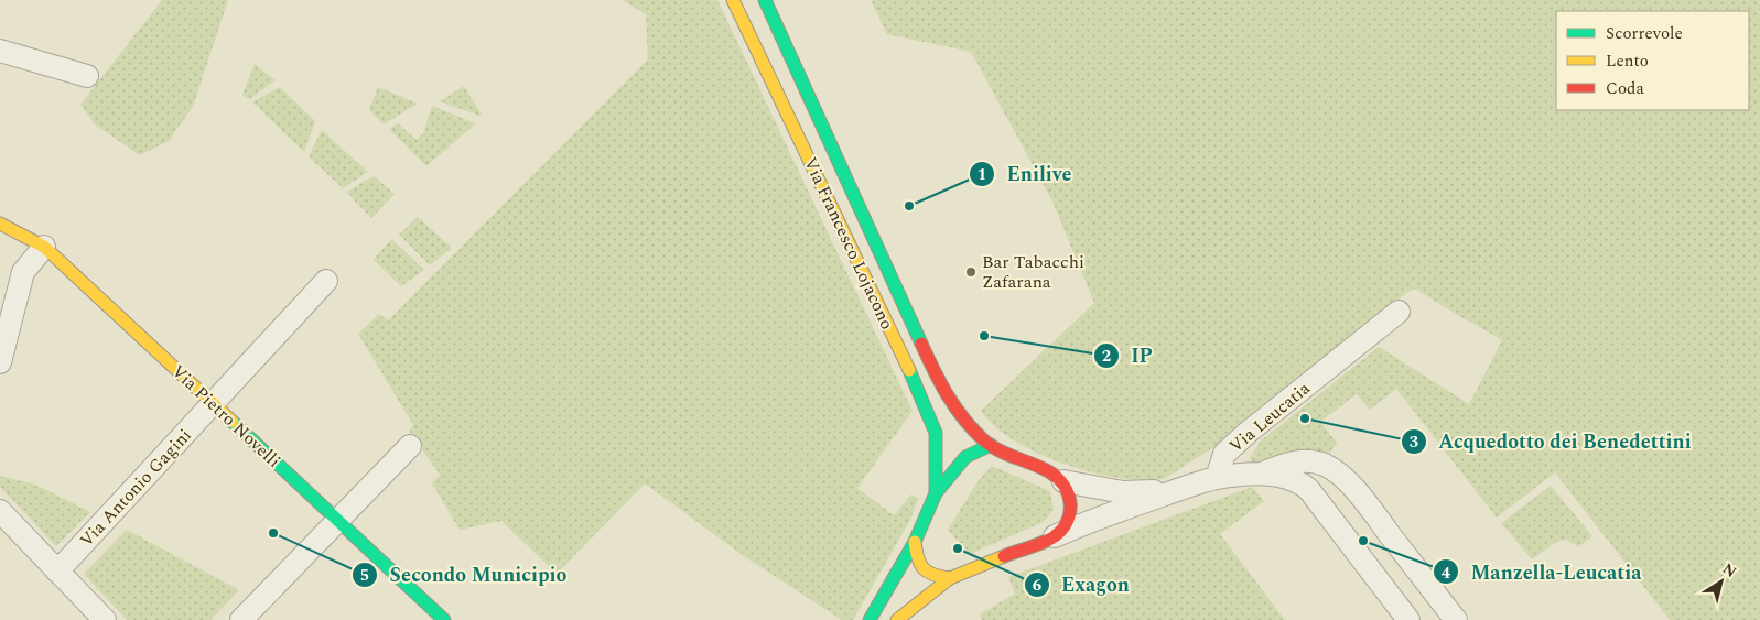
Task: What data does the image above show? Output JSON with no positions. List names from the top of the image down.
{
  "streets": {
    "main road": ["Via Francesco Lojacono", "Via Pietro Novelli"],
    "street": ["Via Leucatia", "Via Antonio Gagini"]
  },
  "crossings": [
    ["Via Pietro Novelli", "Via Antonio Gagini"]
  ],
  "places": [
    "Enilive",
    "Bar Tabacchi Zafarana",
    "IP",
    "Acquedotto dei Benedettini",
    "Secondo Municipio",
    "Manzella-Leucatia",
    "Exagon"
  ],
  "legend": ["Scorrevole", "Lento", "Coda"],
  "north": "top right"
}
